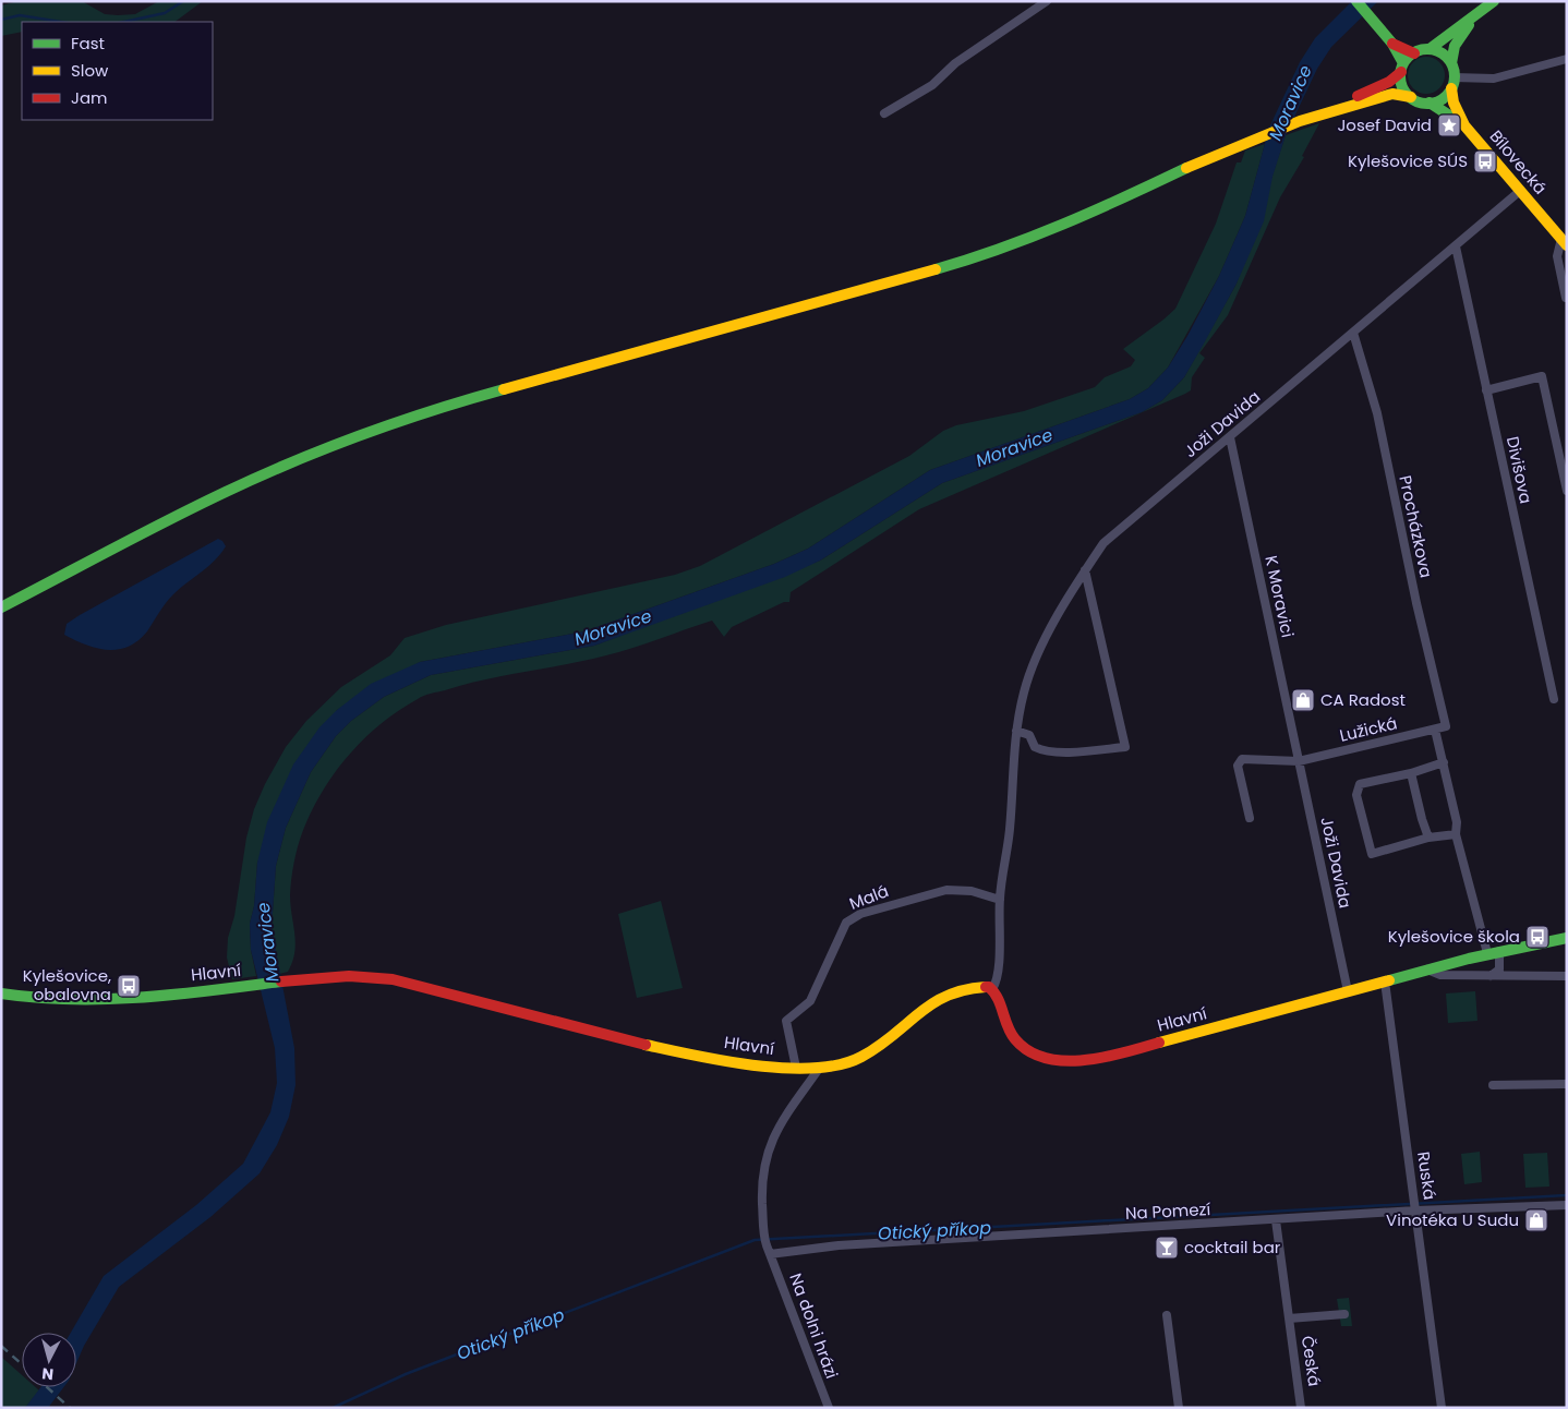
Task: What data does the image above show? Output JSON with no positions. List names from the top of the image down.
{
  "streets": {
    "main road": ["Bílovecká", "Hlavní"],
    "street": [
      "Joži Davida",
      "Divišova",
      "Procházkova",
      "K Moravici",
      "Lužická",
      "Malá",
      "Ruská",
      "Na Pomezí",
      "Na dolni hrázi",
      "Česká"
    ]
  },
  "crossings": [
    ["Bílovecká", "Joži Davida"],
    ["Joži Davida", "Divišova"],
    ["Joži Davida", "Procházkova"],
    ["Joži Davida", "K Moravici"],
    ["Joži Davida", "Lužická"],
    ["Joži Davida", "Malá"],
    ["Joži Davida", "Hlavní"],
    ["Procházkova", "Lužická"],
    ["K Moravici", "Lužická"],
    ["Malá", "Hlavní"],
    ["Hlavní", "Ruská"],
    ["Hlavní", "Na dolni hrázi"],
    ["Ruská", "Na Pomezí"],
    ["Na Pomezí", "Na dolni hrázi"],
    ["Na Pomezí", "Česká"]
  ],
  "water": ["Moravice", "Otický příkop"],
  "places": {
    "place": ["Josef David"],
    "bus stop": ["Kylešovice SÚS", "Kylešovice škola", "Kylešovice, obalovna"],
    "shop": ["CA Radost", "Vinotéka U Sudu"],
    "bar": ["cocktail bar"]
  },
  "legend": ["Fast", "Slow", "Jam"],
  "north": "bottom"
}
